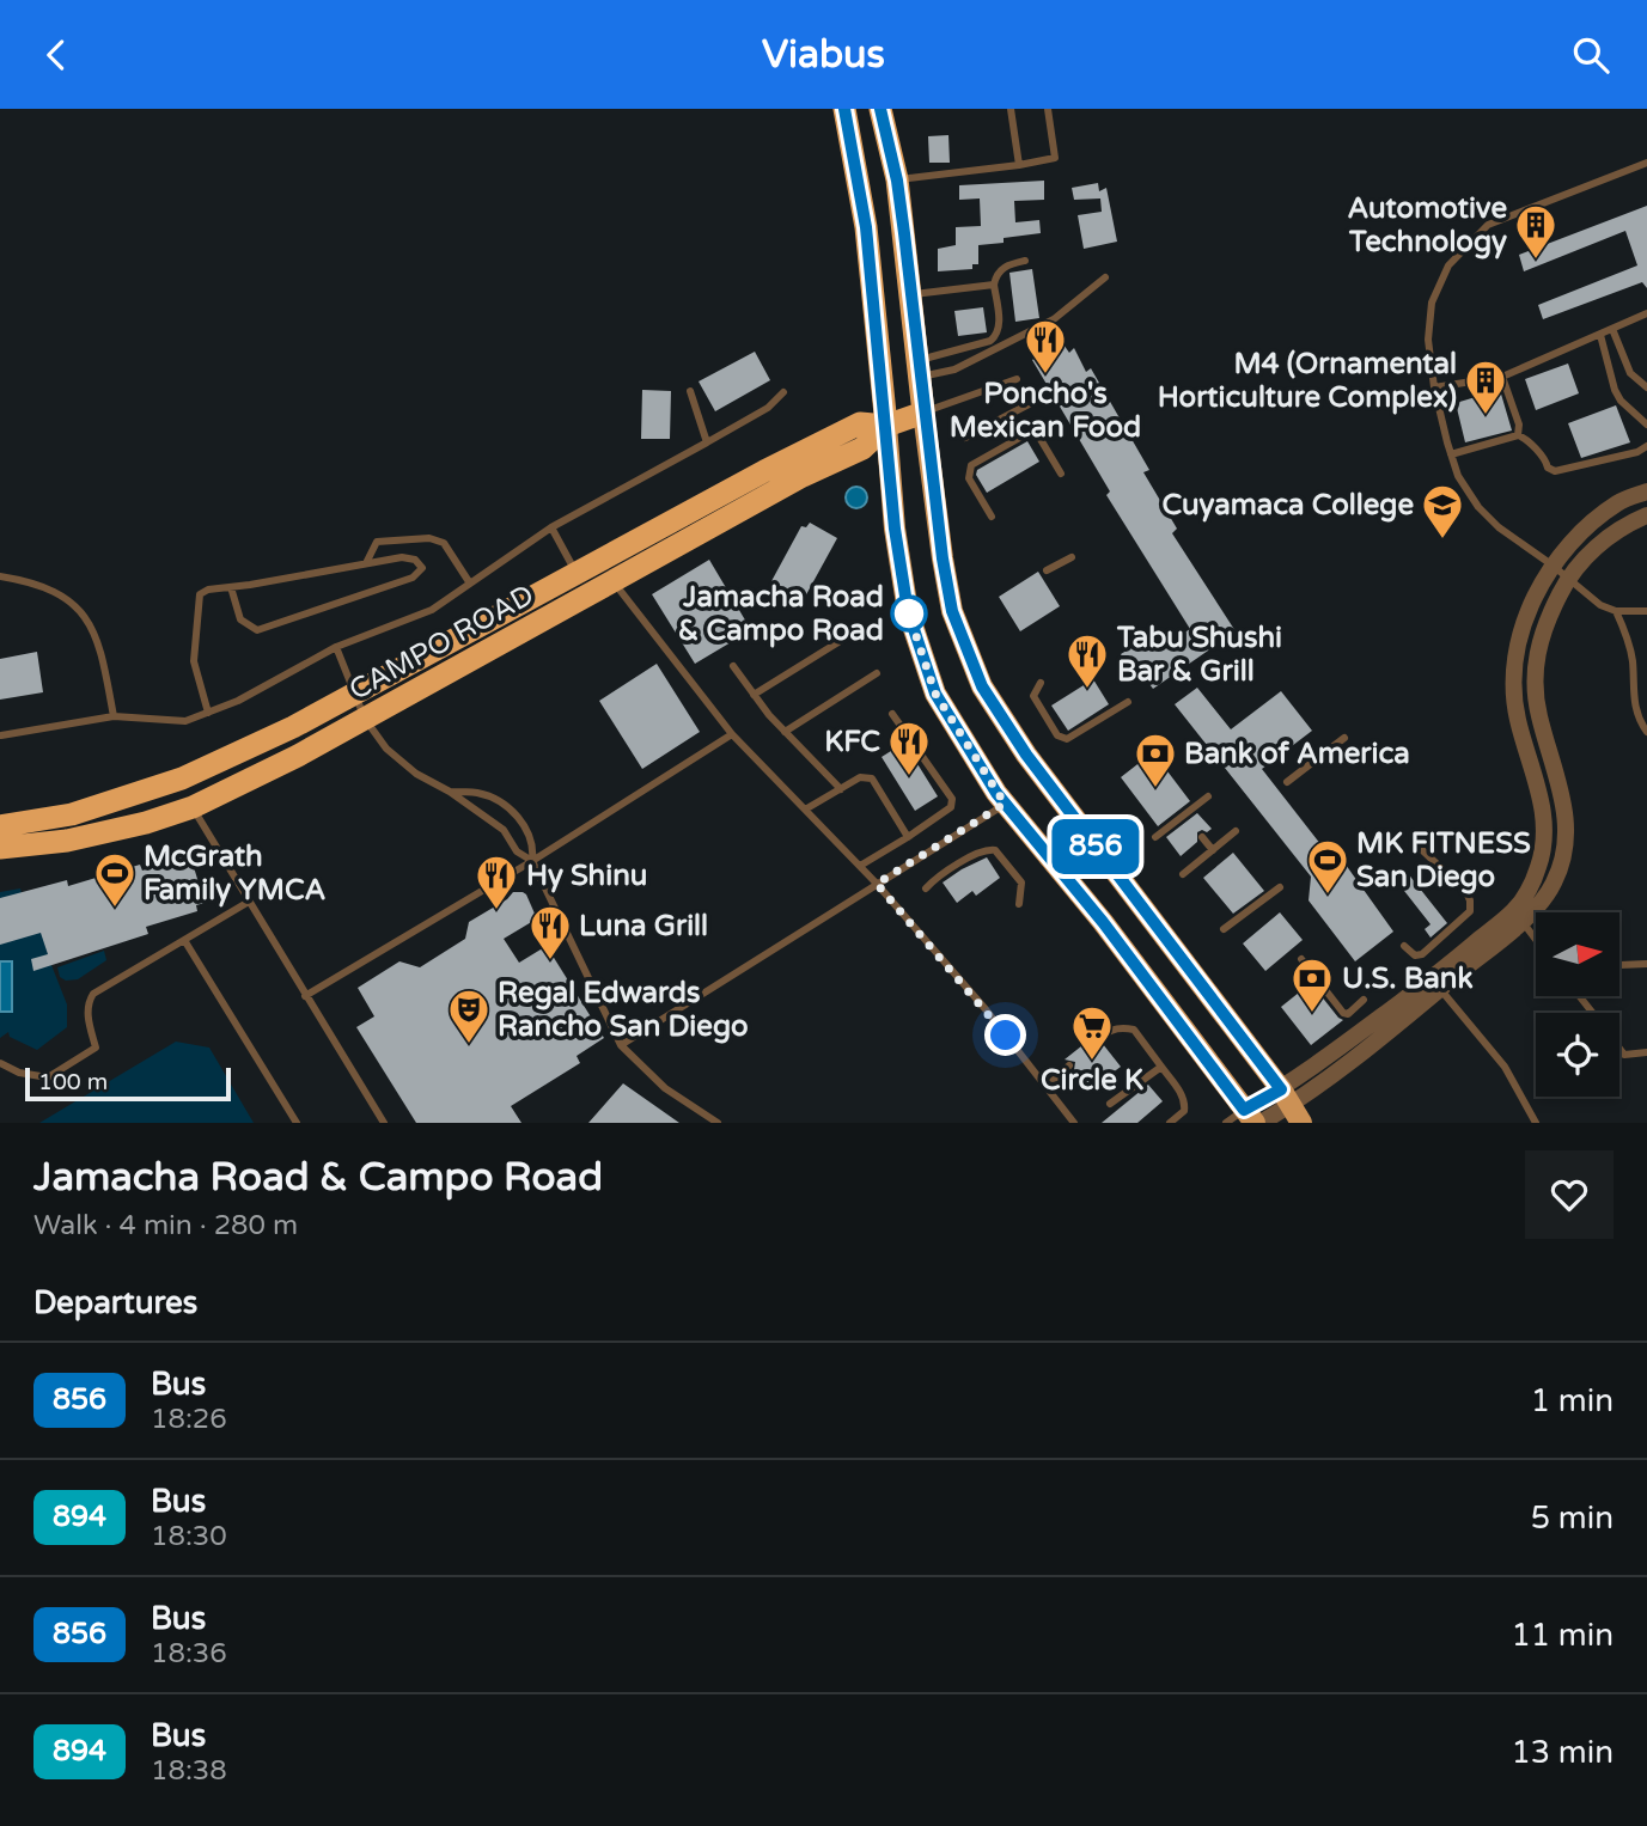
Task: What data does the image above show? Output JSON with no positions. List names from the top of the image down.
{
  "streets": {
    "highway": ["CAMPO ROAD"]
  },
  "places": {
    "building": ["Automotive Technology", "M4 (Ornamental Horticulture Complex)"],
    "restaurant": [
      "Poncho's Mexican Food",
      "Tabu Shushi Bar & Grill",
      "KFC",
      "Hy Shinu",
      "Luna Grill"
    ],
    "school or university": ["Cuyamaca College"],
    "other": ["Jamacha Road & Campo Road"],
    "bank": ["Bank of America", "U.S. Bank"],
    "sports": ["MK FITNESS San Diego", "McGrath Family YMCA"],
    "theatre": ["Regal Edwards Rancho San Diego"],
    "supermarket": ["Circle K"]
  },
  "lines": ["bus line 856"],
  "scale_bar": "100 m",
  "north": "right",
  "page": {
    "header": "Viabus",
    "on_map": "856",
    "scale": "100 m",
    "heading": [
      ["Jamacha Road & Campo Road", "Walk · 4 min · 280 m"],
      "Departures"
    ],
    "list": [
      {
        "mark": "856",
        "name": "Bus",
        "note": "18:26",
        "value": "1 min"
      },
      {
        "mark": "894",
        "name": "Bus",
        "note": "18:30",
        "value": "5 min"
      },
      {
        "mark": "856",
        "name": "Bus",
        "note": "18:36",
        "value": "11 min"
      },
      {
        "mark": "894",
        "name": "Bus",
        "note": "18:38",
        "value": "13 min"
      }
    ]
  }
}
